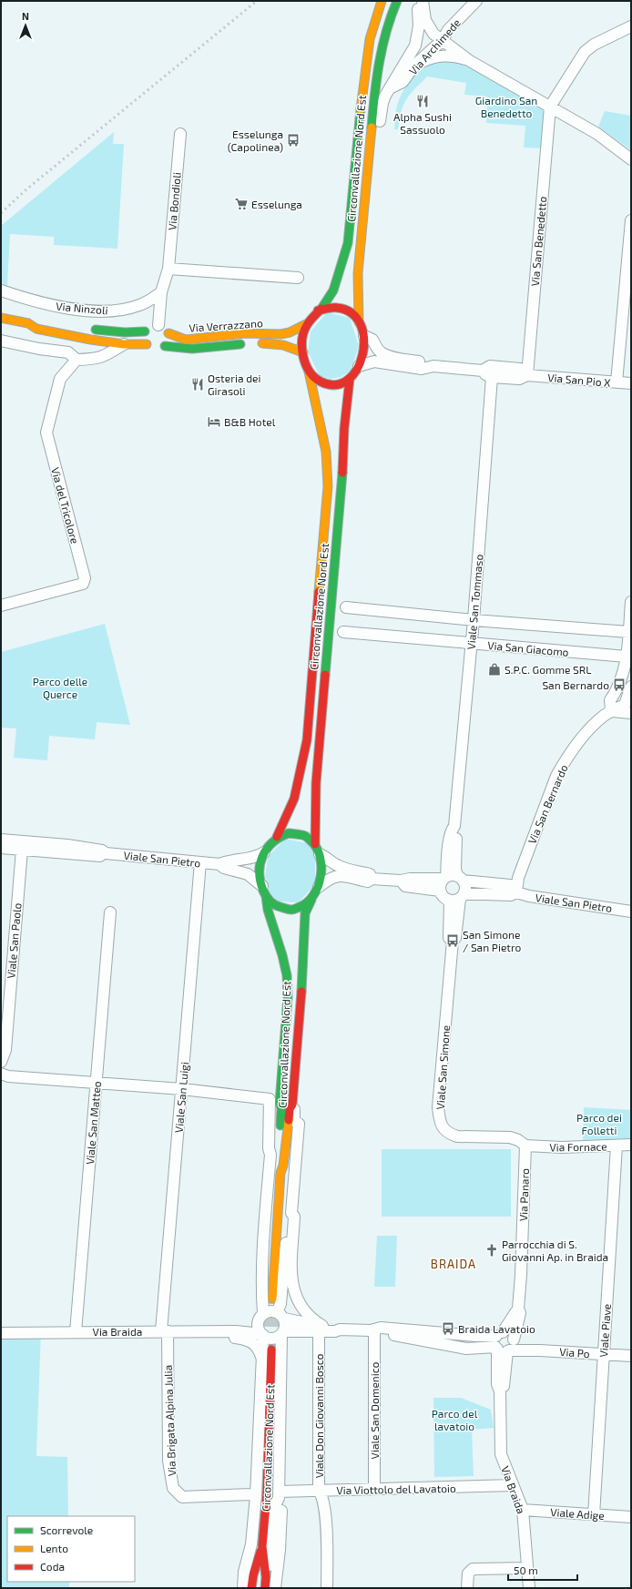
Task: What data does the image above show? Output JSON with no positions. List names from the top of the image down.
{
  "streets": {
    "main road": ["Circonvallazione Nord Est", "Via Verrazzano"],
    "street": [
      "Via Archimede",
      "Via Bondioli",
      "Via San Benedetto",
      "Via Ninzoli",
      "Via San Pio X",
      "Via del Tricolore",
      "Viale San Tommaso",
      "Via San Giacomo",
      "Via San Bernardo",
      "Viale San Pietro",
      "Viale San Paolo",
      "Viale San Simone",
      "Viale San Luigi",
      "Viale San Matteo",
      "Via Fornace",
      "Via Panaro",
      "Viale Piave",
      "Via Braida",
      "Via Po",
      "Viale San Domenico",
      "Viale Don Giovanni Bosco",
      "Via Brigata Alpina Julia",
      "Via Viottolo del Lavatoio",
      "Viale Adige"
    ]
  },
  "crossings": [
    ["Via Archimede", "Circonvallazione Nord Est"],
    ["Circonvallazione Nord Est", "Via Verrazzano"],
    ["Circonvallazione Nord Est", "Via San Pio X"],
    ["Circonvallazione Nord Est", "Viale San Pietro"],
    ["Circonvallazione Nord Est", "Via Braida"],
    ["Circonvallazione Nord Est", "Via Viottolo del Lavatoio"],
    ["Via Bondioli", "Via Ninzoli"],
    ["Via Bondioli", "Via Verrazzano"],
    ["Via San Benedetto", "Via San Pio X"],
    ["Via Verrazzano", "Via San Pio X"],
    ["Via San Pio X", "Viale San Tommaso"],
    ["Viale San Tommaso", "Via San Giacomo"],
    ["Viale San Tommaso", "Viale San Pietro"],
    ["Viale San Tommaso", "Viale San Simone"],
    ["Via San Bernardo", "Viale San Pietro"],
    ["Viale San Pietro", "Viale San Paolo"],
    ["Viale San Pietro", "Viale San Simone"],
    ["Viale San Pietro", "Viale San Luigi"],
    ["Viale San Simone", "Via Fornace"],
    ["Viale San Simone", "Via Panaro"],
    ["Viale San Luigi", "Via Braida"],
    ["Viale San Luigi", "Via Brigata Alpina Julia"],
    ["Viale San Matteo", "Via Braida"],
    ["Via Fornace", "Via Panaro"],
    ["Via Fornace", "Viale Piave"],
    ["Via Panaro", "Via Braida"],
    ["Via Panaro", "Via Po"],
    ["Viale Piave", "Via Po"],
    ["Viale Piave", "Viale Adige"],
    ["Via Braida", "Via Po"],
    ["Via Braida", "Viale San Domenico"],
    ["Via Braida", "Viale Don Giovanni Bosco"],
    ["Via Braida", "Via Brigata Alpina Julia"],
    ["Via Braida", "Via Viottolo del Lavatoio"],
    ["Via Braida", "Viale Adige"],
    ["Viale San Domenico", "Via Viottolo del Lavatoio"],
    ["Viale Don Giovanni Bosco", "Via Viottolo del Lavatoio"]
  ],
  "districts": ["BRAIDA"],
  "parks": [
    "Giardino San Benedetto",
    "Parco delle Querce",
    "Parco dei Folletti",
    "Parco del lavatoio"
  ],
  "places": {
    "restaurant": ["Alpha Sushi Sassuolo", "Osteria dei Girasoli"],
    "bus stop": [
      "Esselunga (Capolinea)",
      "San Bernardo",
      "San Simone / San Pietro",
      "Braida Lavatoio"
    ],
    "supermarket": ["Esselunga"],
    "hotel": ["B&B Hotel"],
    "shop": ["S.P.C. Gomme SRL"],
    "church": ["Parrocchia di S. Giovanni Ap. in Braida"]
  },
  "legend": ["Scorrevole", "Lento", "Coda"],
  "scale_bar": "50 m",
  "north": "top"
}
